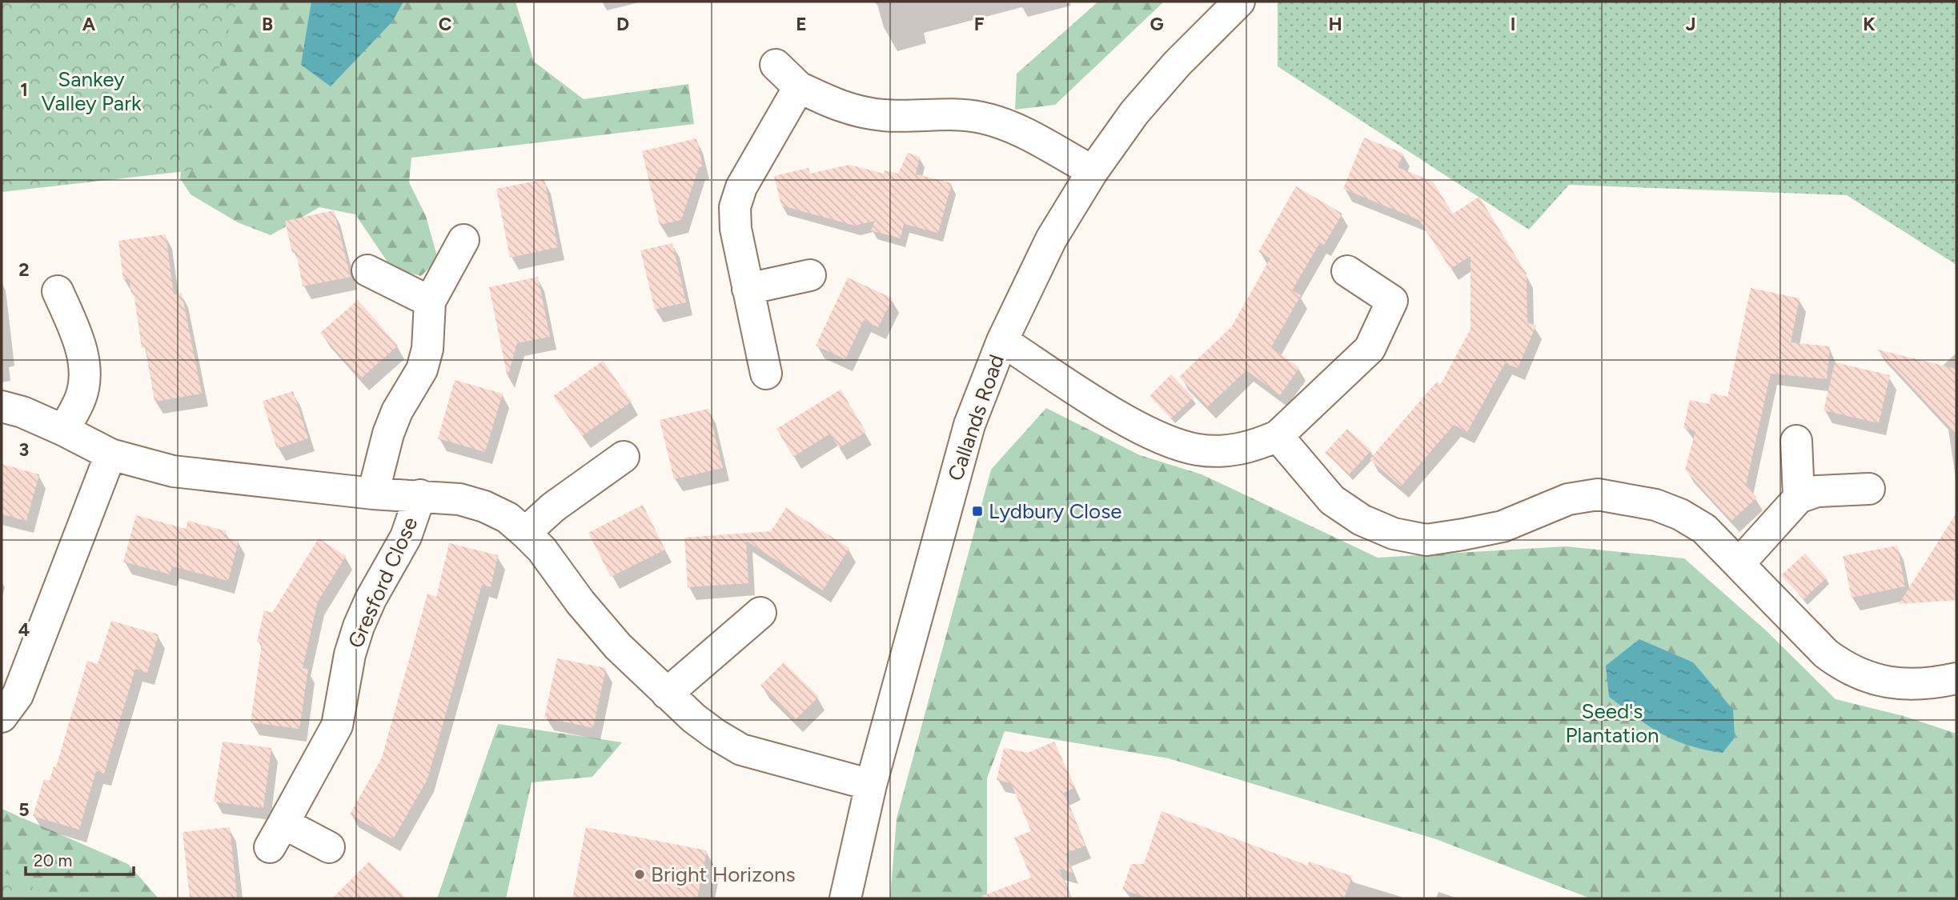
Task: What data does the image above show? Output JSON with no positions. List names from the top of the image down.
{
  "streets": {
    "street": ["Callands Road", "Gresford Close"]
  },
  "crossings": [
    ["Callands Road", "Gresford Close"]
  ],
  "parks": ["Sankey Valley Park", "Seed's Plantation"],
  "places": {
    "transit": ["Lydbury Close"],
    "other": ["Bright Horizons"]
  },
  "scale_bar": "20 m",
  "grid": {
    "columns": [
      "A",
      "B",
      "C",
      "D",
      "E",
      "F",
      "G",
      "H",
      "I",
      "J",
      "K"
    ],
    "rows": [
      "1",
      "2",
      "3",
      "4",
      "5"
    ]
  }
}
